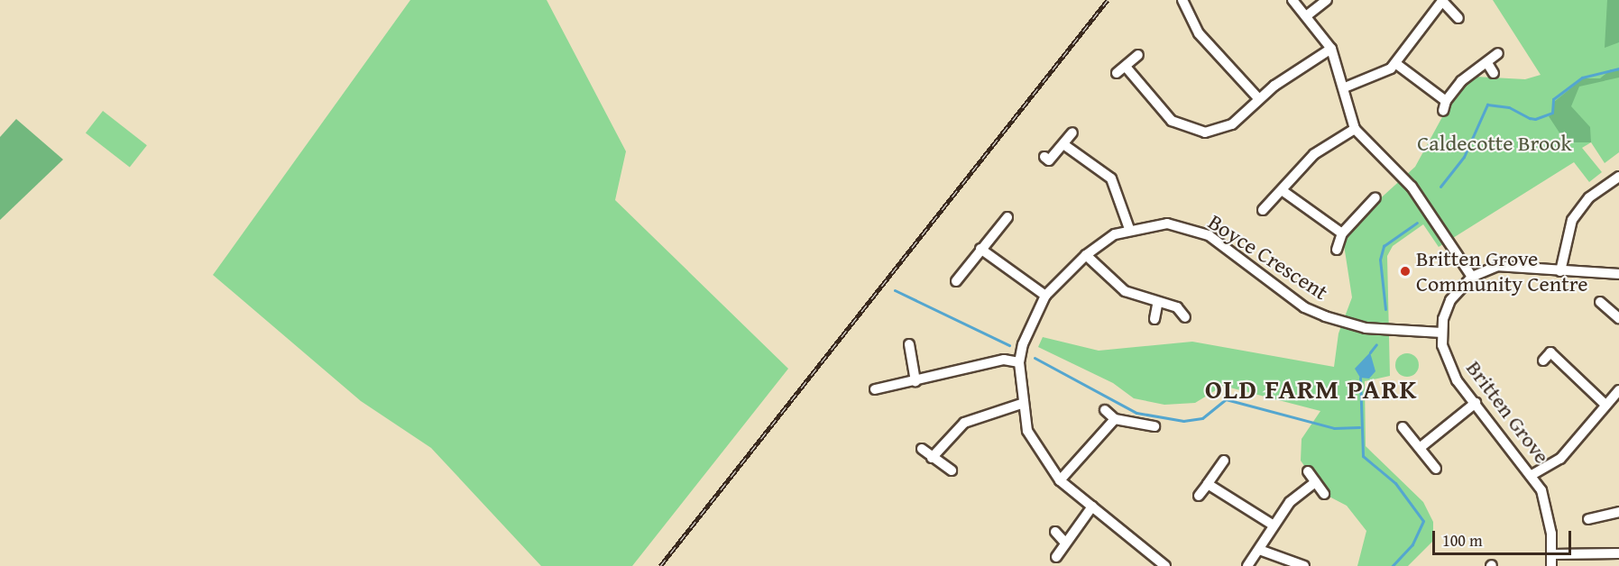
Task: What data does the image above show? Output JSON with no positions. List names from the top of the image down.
{
  "streets": {
    "street": ["Boyce Crescent", "Britten Grove"]
  },
  "crossings": [
    ["Boyce Crescent", "Britten Grove"]
  ],
  "districts": ["OLD FARM PARK"],
  "parks": ["Caldecotte Brook"],
  "places": ["Britten Grove Community Centre"],
  "scale_bar": "100 m"
}
